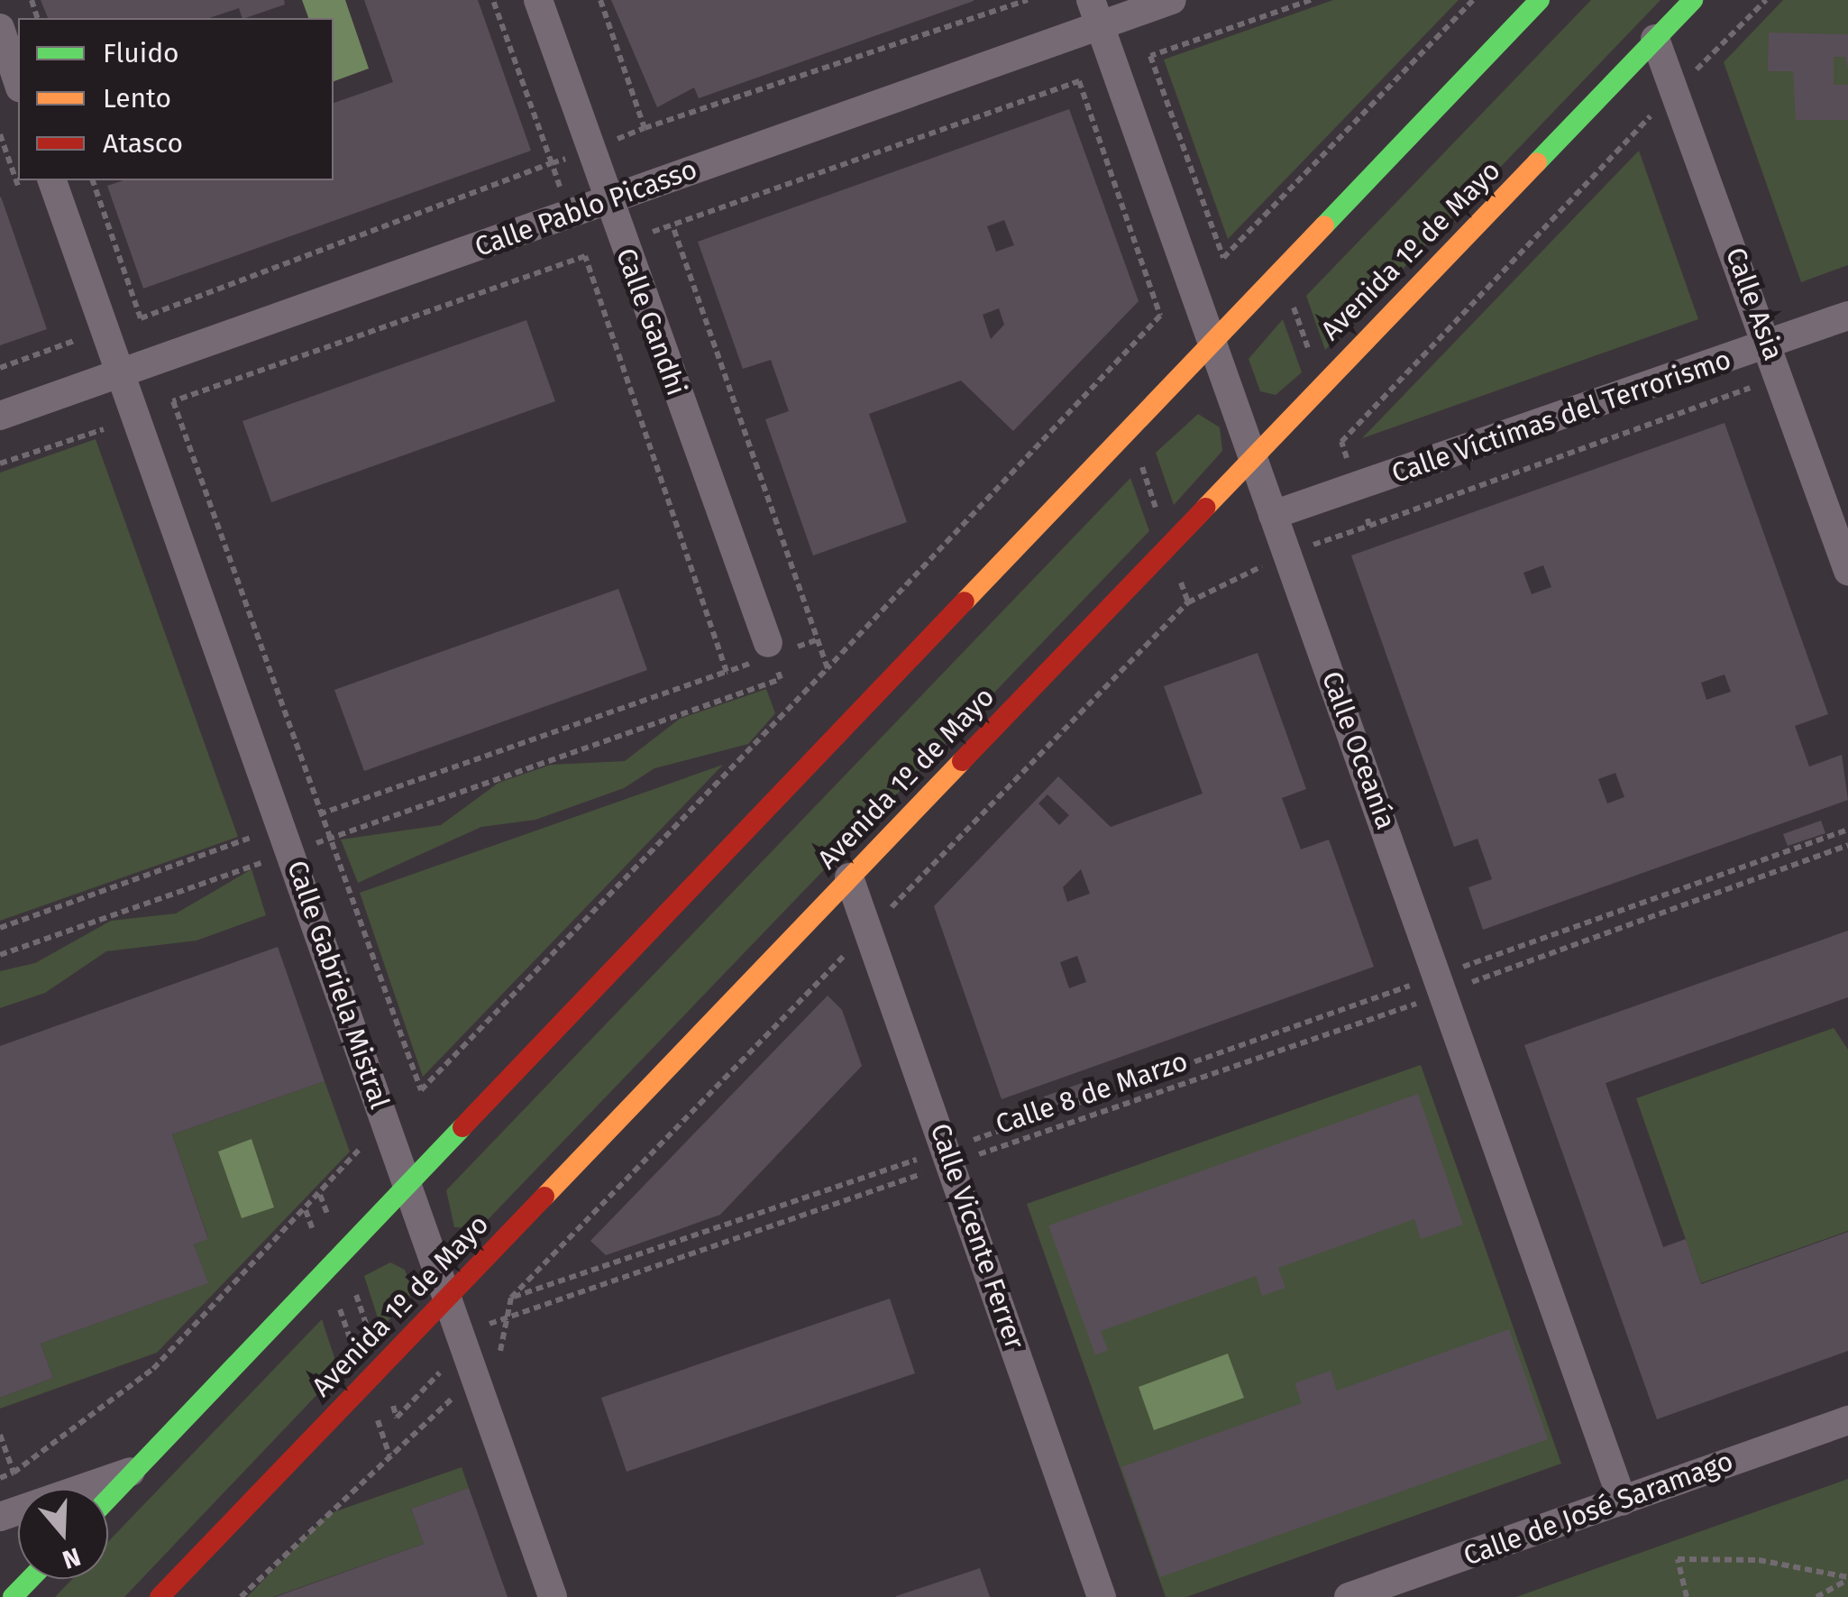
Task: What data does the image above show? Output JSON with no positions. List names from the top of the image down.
{
  "streets": {
    "street": [
      "Calle Pablo Picasso",
      "Avenida 1º de Mayo",
      "Calle Asia",
      "Calle Gandhi",
      "Calle Víctimas del Terrorismo",
      "Calle Oceanía",
      "Calle Gabriela Mistral",
      "Calle Vicente Ferrer",
      "Calle de José Saramago"
    ],
    "path": ["Calle 8 de Marzo"]
  },
  "crossings": [
    ["Calle Pablo Picasso", "Calle Gandhi"],
    ["Calle Pablo Picasso", "Calle Oceanía"],
    ["Calle Pablo Picasso", "Calle Gabriela Mistral"],
    ["Avenida 1º de Mayo", "Calle Asia"],
    ["Avenida 1º de Mayo", "Calle Oceanía"],
    ["Avenida 1º de Mayo", "Calle Gabriela Mistral"],
    ["Avenida 1º de Mayo", "Calle 8 de Marzo"],
    ["Avenida 1º de Mayo", "Calle Vicente Ferrer"],
    ["Calle Asia", "Calle Víctimas del Terrorismo"],
    ["Calle Víctimas del Terrorismo", "Calle Oceanía"],
    ["Calle Oceanía", "Calle 8 de Marzo"],
    ["Calle Oceanía", "Calle de José Saramago"],
    ["Calle Gabriela Mistral", "Calle 8 de Marzo"],
    ["Calle 8 de Marzo", "Calle Vicente Ferrer"]
  ],
  "legend": ["Fluido", "Lento", "Atasco"],
  "north": "bottom"
}
